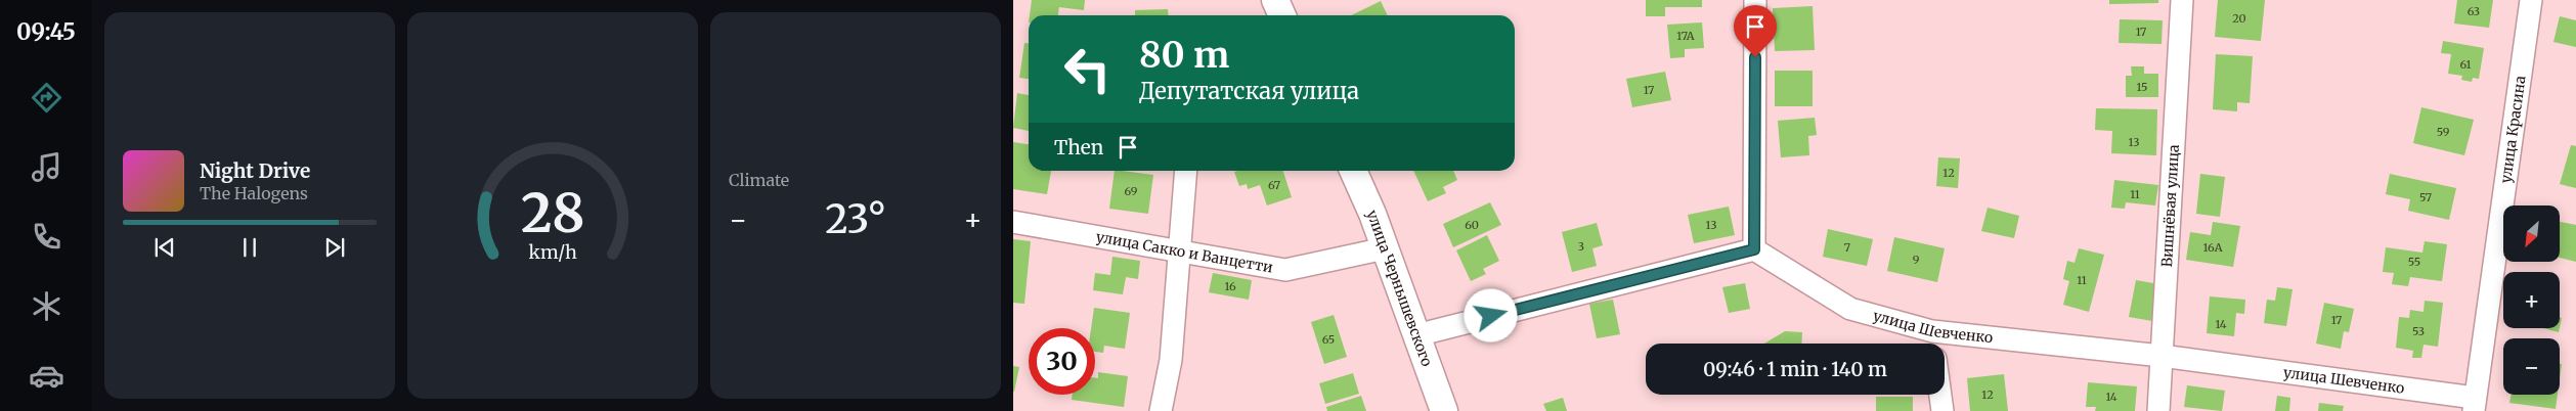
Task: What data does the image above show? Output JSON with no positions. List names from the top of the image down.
{
  "streets": {
    "street": [
      "улица Красина",
      "Вишнёвая улица",
      "улица Сакко и Ванцетти",
      "улица Чернышевского",
      "улица Шевченко"
    ]
  },
  "crossings": [
    ["улица Красина", "улица Шевченко"],
    ["Вишнёвая улица", "улица Шевченко"],
    ["улица Сакко и Ванцетти", "улица Чернышевского"]
  ],
  "house_numbers": [
    "63",
    "20",
    "17",
    "17А",
    "61",
    "15",
    "17",
    "59",
    "13",
    "12",
    "67",
    "69",
    "11",
    "57",
    "60",
    "13",
    "3",
    "7",
    "16А",
    "9",
    "55",
    "11",
    "16",
    "17",
    "14",
    "53",
    "65",
    "12",
    "14"
  ],
  "north": "bottom left",
  "page": {
    "tabs": "09:45",
    "tile": "Climate",
    "turn": ["80 m", "Депутатская улица"],
    "then": "Then",
    "song": ["Night Drive", "The Halogens"],
    "heat": ["−", "23°", "+"],
    "map_buttons": ["+", "−"],
    "limit": "30",
    "trip": "09:46 · 1 min · 140 m",
    "gauge": ["28", "km/h"]
  }
}
